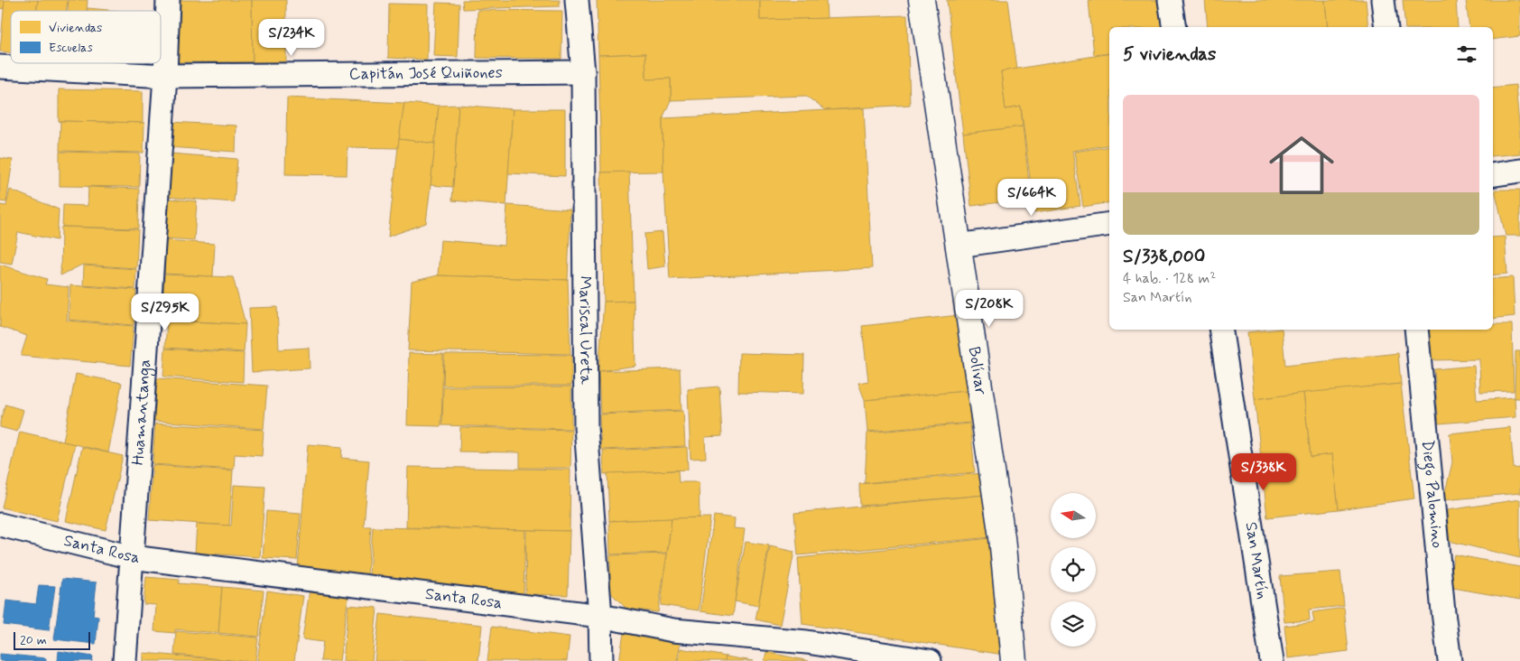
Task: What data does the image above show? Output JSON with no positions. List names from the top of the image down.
{
  "streets": {
    "street": [
      "Capitán José Quiñones",
      "Mariscal Ureta",
      "Bolívar",
      "Huamantanga",
      "Diego Palomino",
      "Santa Rosa",
      "San Martín"
    ]
  },
  "crossings": [
    ["Capitán José Quiñones", "Mariscal Ureta"],
    ["Capitán José Quiñones", "Huamantanga"],
    ["Mariscal Ureta", "Santa Rosa"],
    ["Huamantanga", "Santa Rosa"]
  ],
  "legend": ["Viviendas", "Escuelas"],
  "scale_bar": "20 m",
  "north": "left",
  "page": {
    "price": [
      "S/234K",
      "S/664K",
      "S/208K",
      "S/295K",
      "S/338K"
    ],
    "heading": "5 viviendas",
    "list": [
      {
        "name": "S/338,000",
        "note": "4 hab. · 128 m² · San Martín"
      }
    ],
    "scale": "20 m"
  }
}
